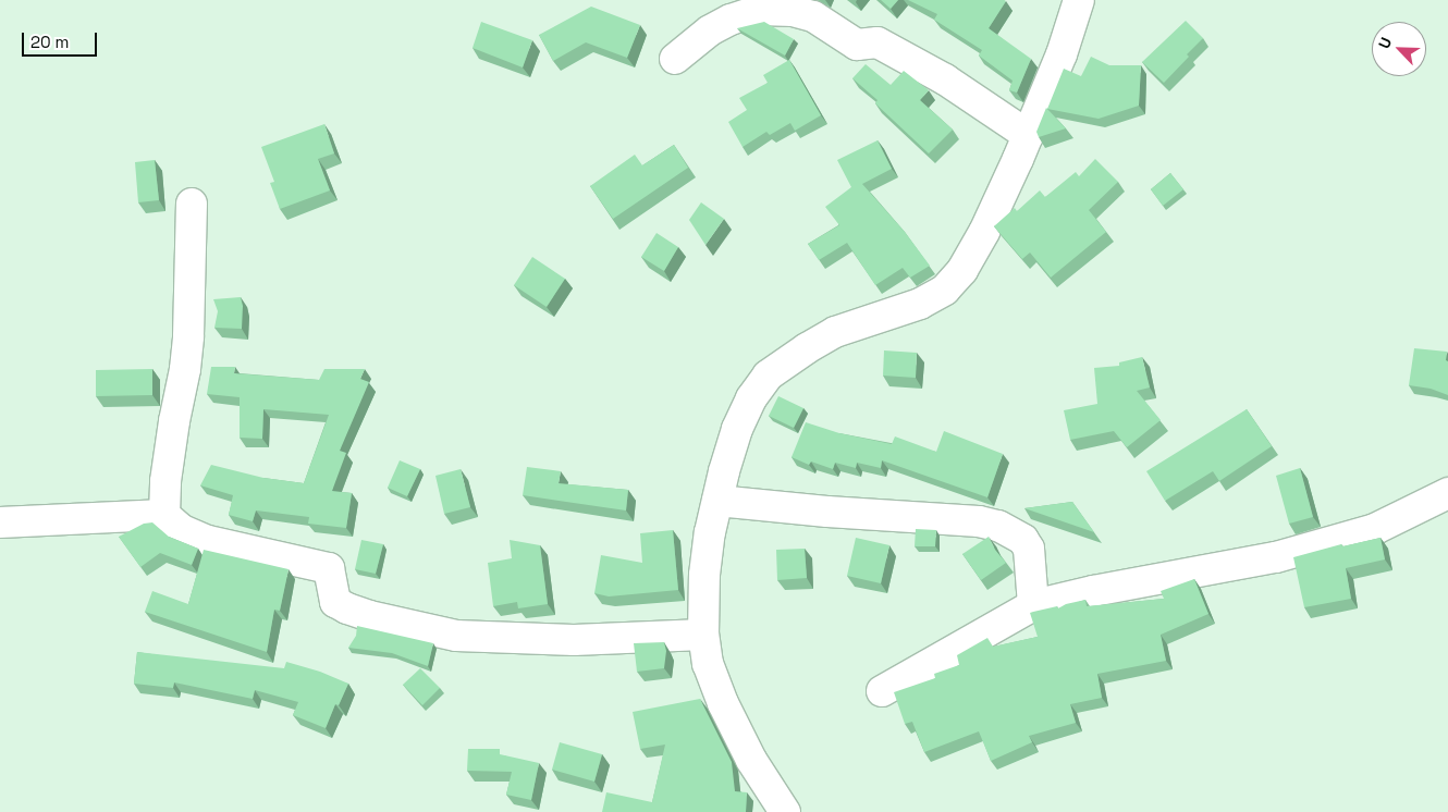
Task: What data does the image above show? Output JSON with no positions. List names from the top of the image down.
{
  "scale_bar": "20 m",
  "north": "top left"
}
